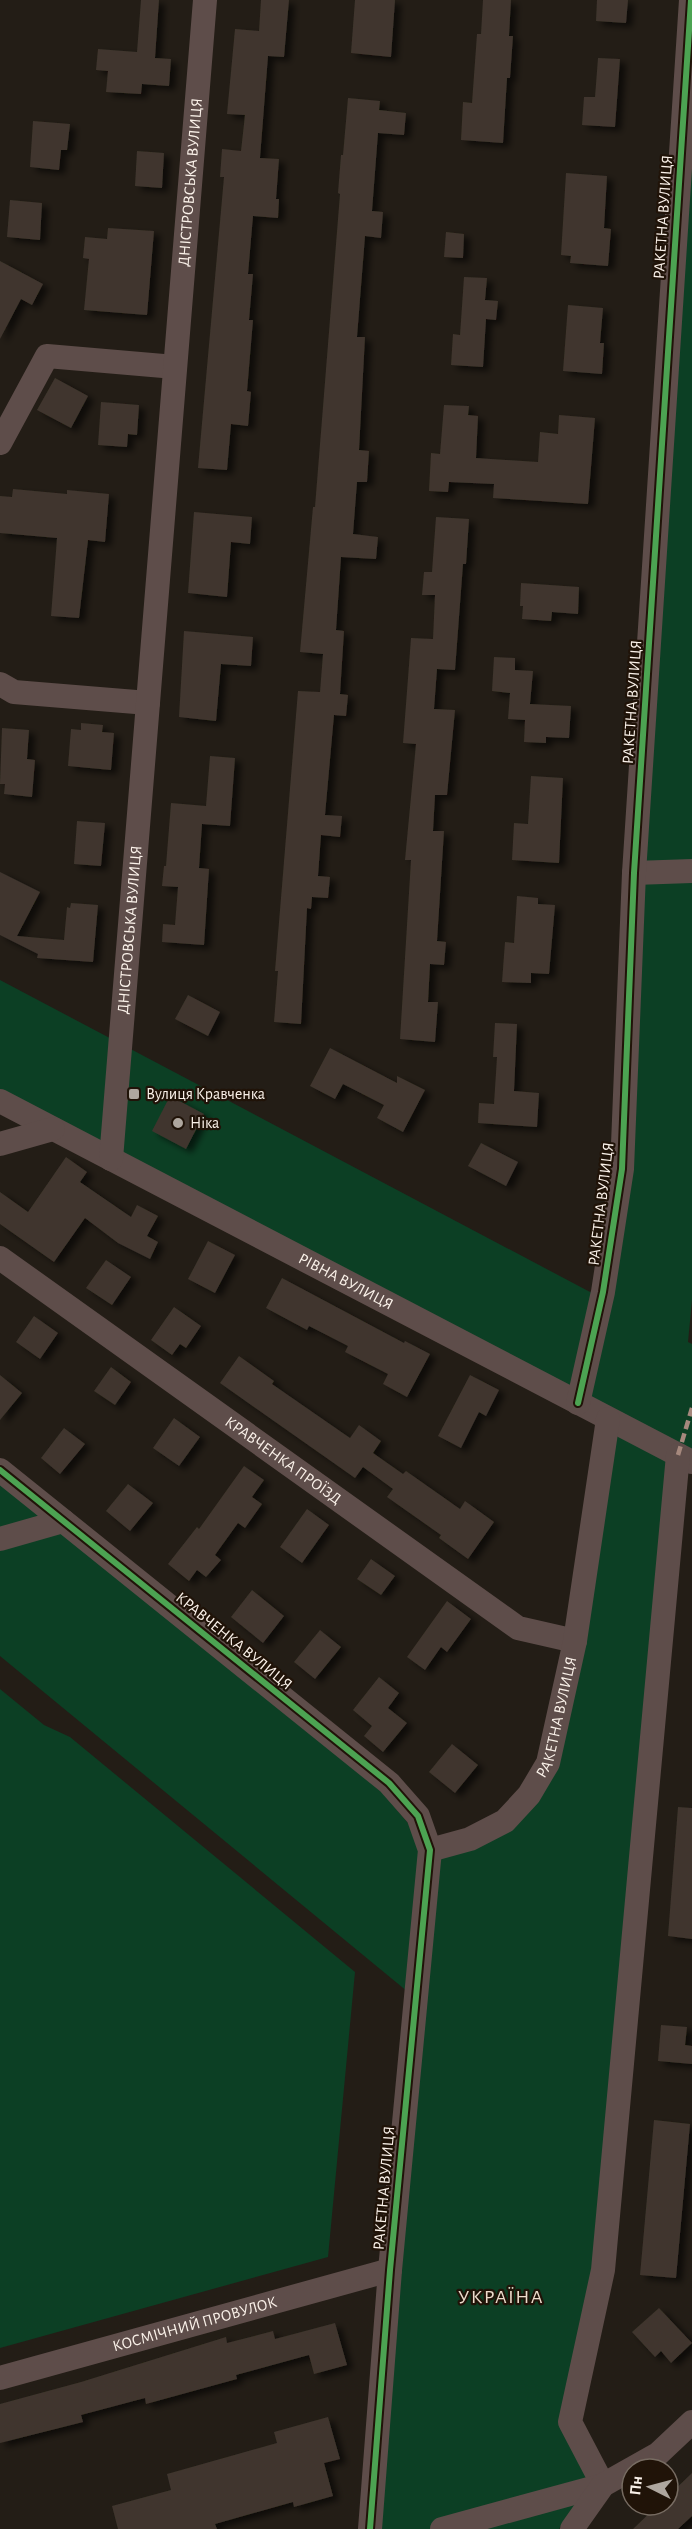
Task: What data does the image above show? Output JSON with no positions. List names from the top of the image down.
{
  "streets": {
    "street": [
      "ДНІСТРОВСЬКА ВУЛИЦЯ",
      "РАКЕТНА ВУЛИЦЯ",
      "РІВНА ВУЛИЦЯ",
      "КРАВЧЕНКА ПРОЇЗД",
      "КРАВЧЕНКА ВУЛИЦЯ",
      "КОСМІЧНИЙ ПРОВУЛОК"
    ]
  },
  "crossings": [
    ["ДНІСТРОВСЬКА ВУЛИЦЯ", "РІВНА ВУЛИЦЯ"],
    ["РАКЕТНА ВУЛИЦЯ", "РІВНА ВУЛИЦЯ"],
    ["РАКЕТНА ВУЛИЦЯ", "КРАВЧЕНКА ПРОЇЗД"],
    ["РАКЕТНА ВУЛИЦЯ", "КРАВЧЕНКА ВУЛИЦЯ"],
    ["РАКЕТНА ВУЛИЦЯ", "КОСМІЧНИЙ ПРОВУЛОК"]
  ],
  "districts": ["УКРАЇНА"],
  "places": {
    "transit": ["Вулиця Кравченка"],
    "other": ["Ніка"]
  },
  "north": "left"
}
